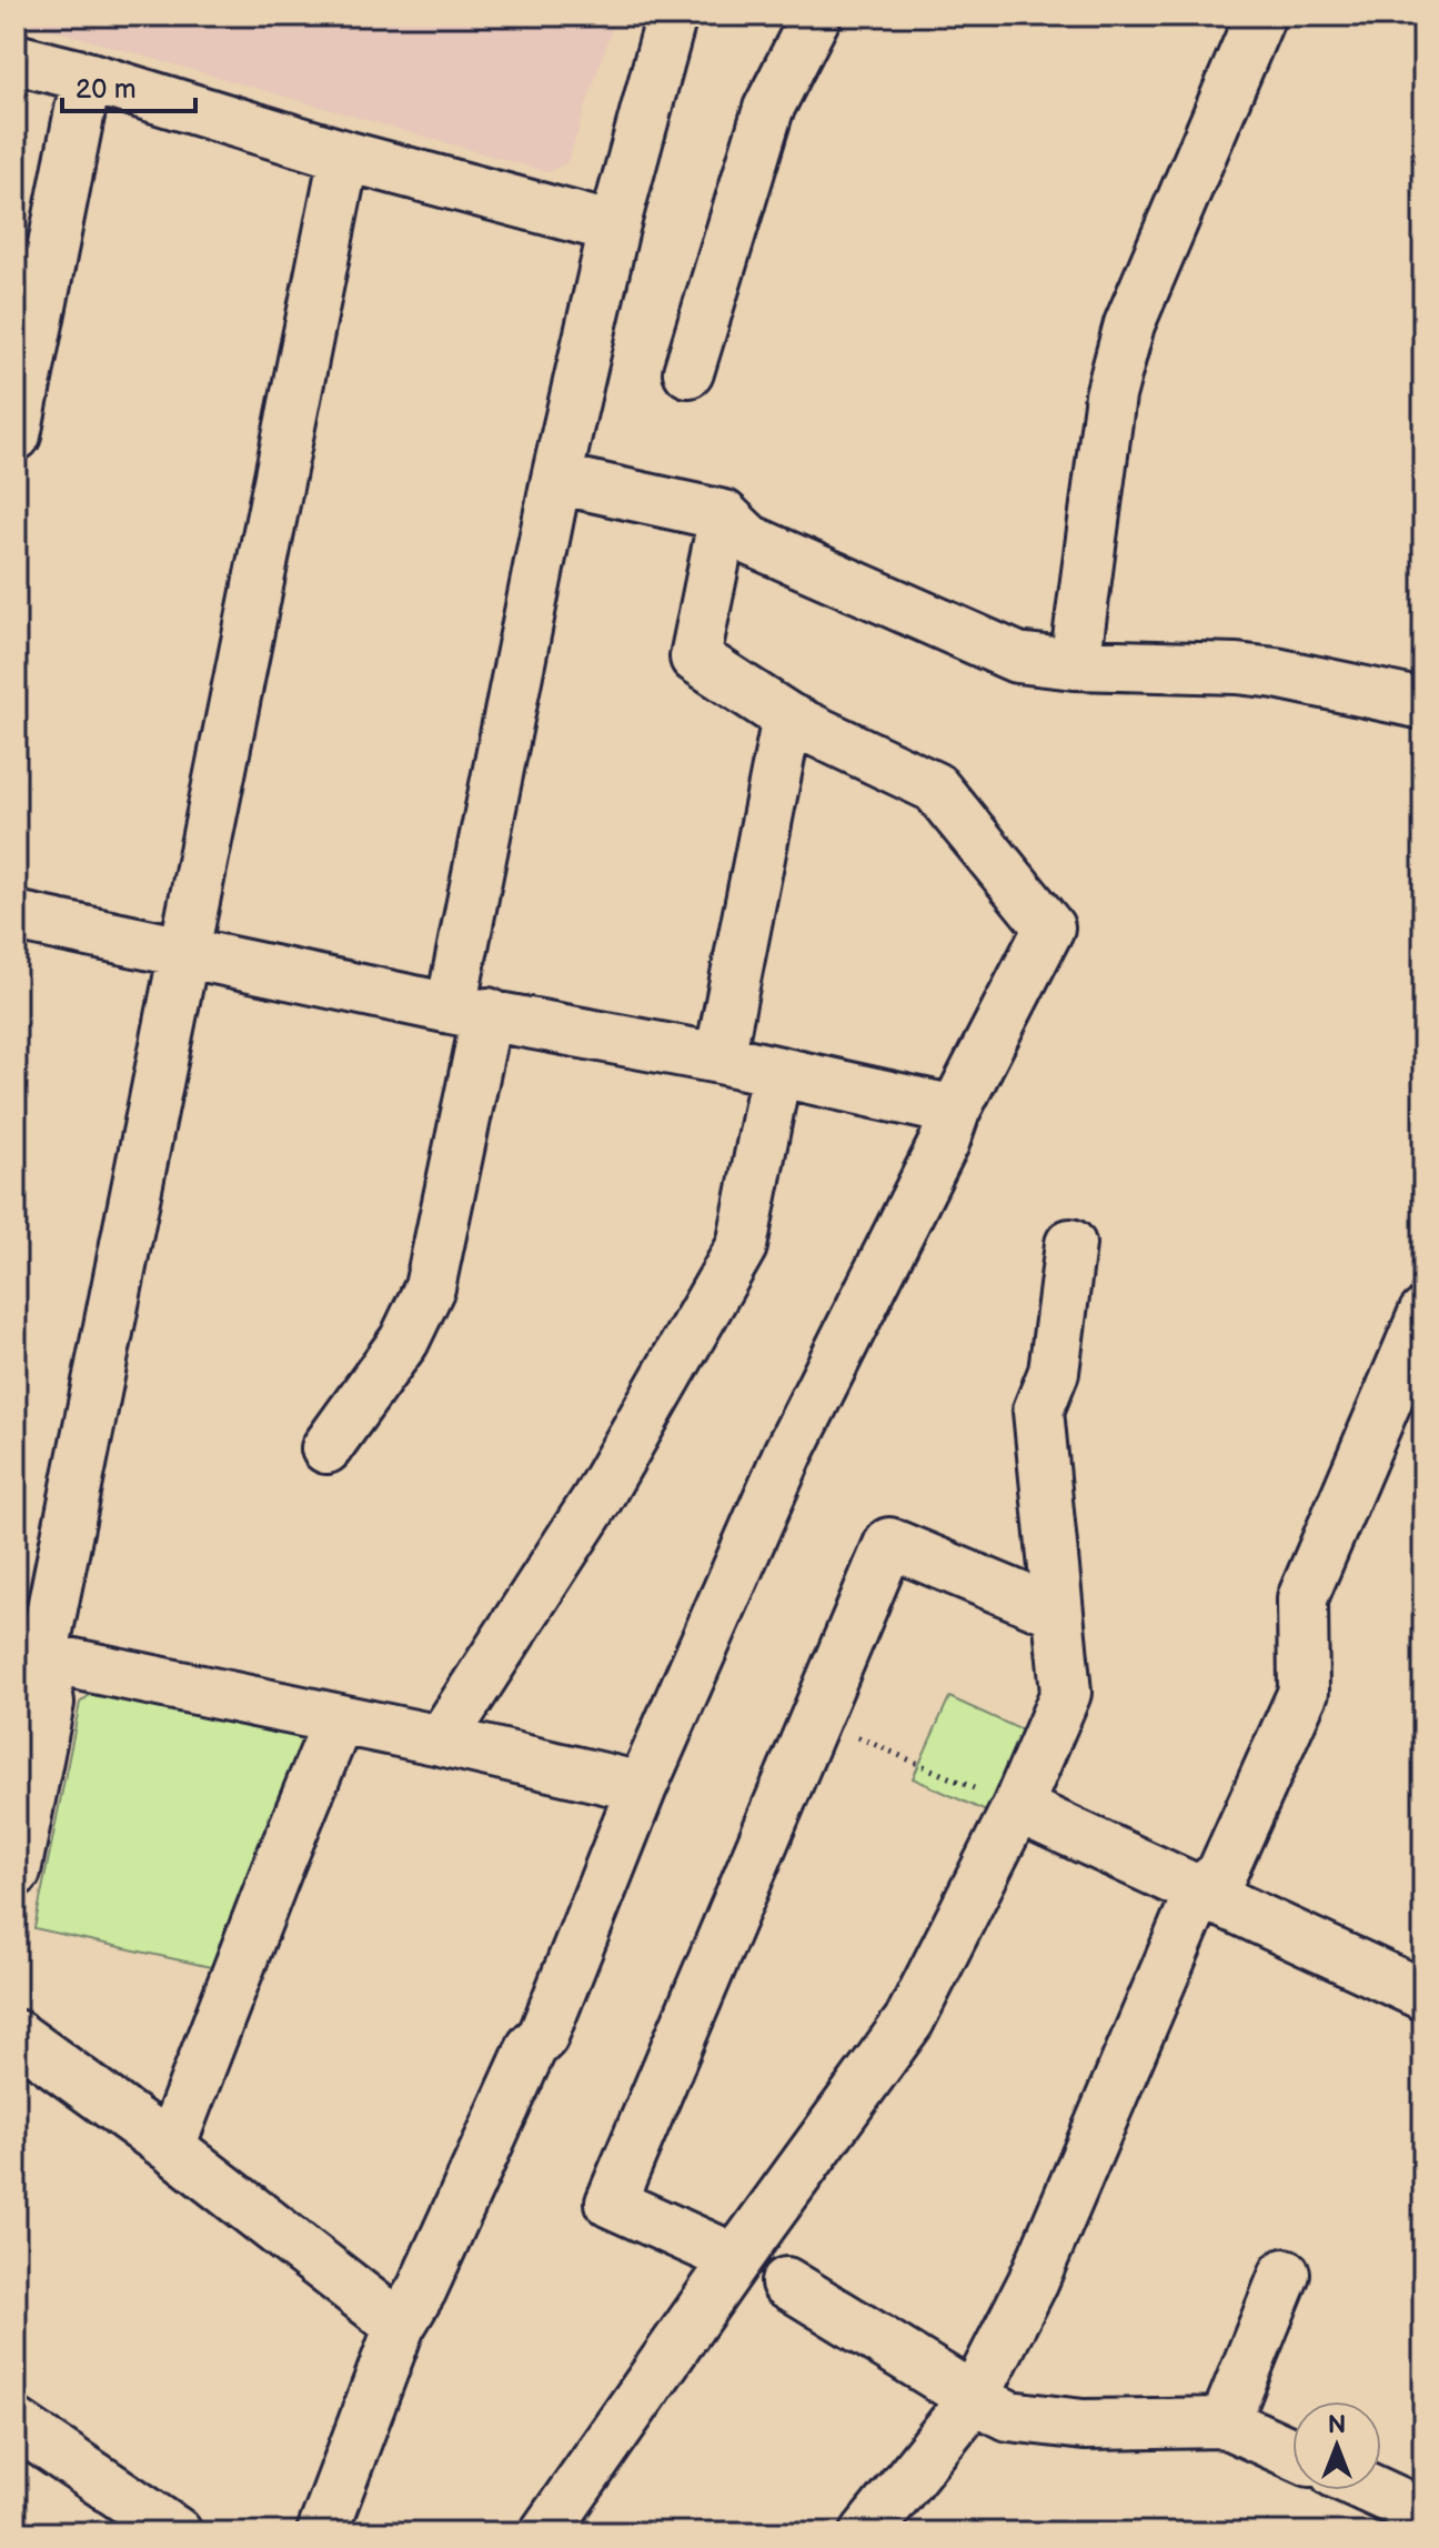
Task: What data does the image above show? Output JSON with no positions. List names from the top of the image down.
{
  "scale_bar": "20 m",
  "north": "top"
}
